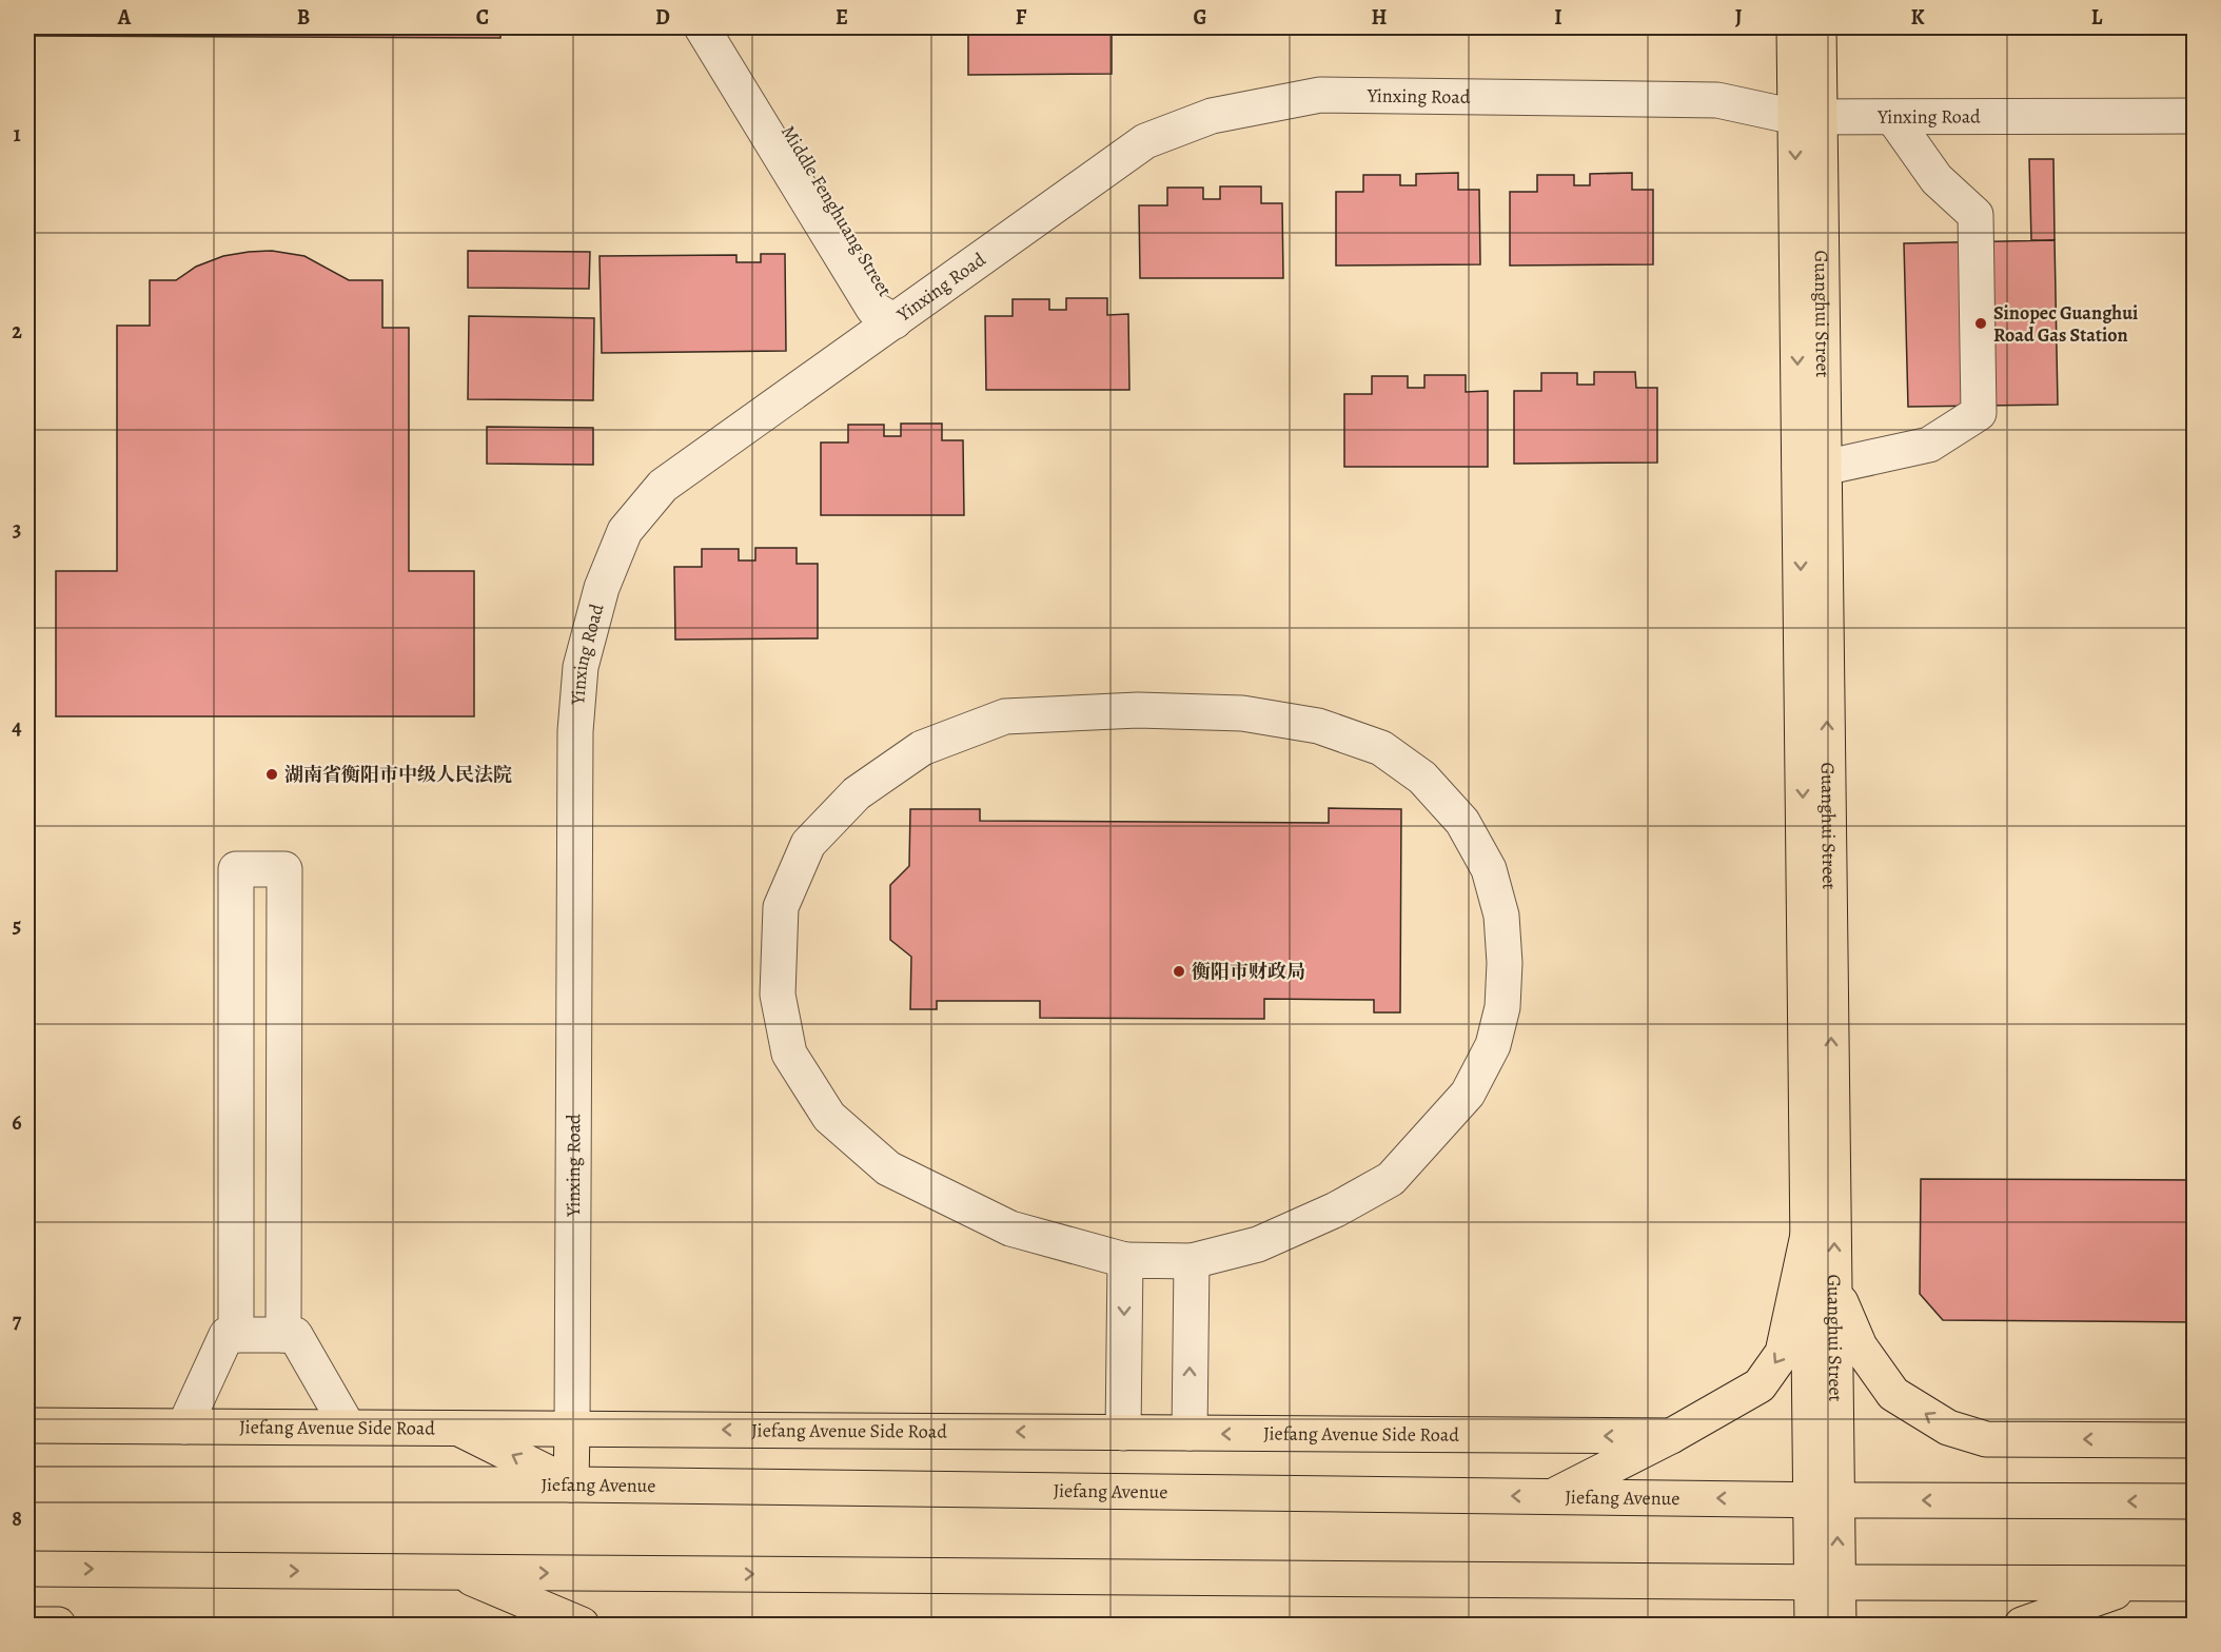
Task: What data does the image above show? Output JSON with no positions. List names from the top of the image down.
{
  "streets": {
    "main road": ["Guanghui Street", "Jiefang Avenue Side Road", "Jiefang Avenue"],
    "street": ["Yinxing Road", "Middle Fenghuang Street"]
  },
  "crossings": [
    ["Yinxing Road", "Middle Fenghuang Street"],
    ["Yinxing Road", "Guanghui Street"],
    ["Yinxing Road", "Jiefang Avenue Side Road"],
    ["Guanghui Street", "Jiefang Avenue"]
  ],
  "places": ["Sinopec Guanghui Road Gas Station", "湖南省衡阳市中级人民法院", "衡阳市财政局"],
  "grid": {
    "columns": [
      "A",
      "B",
      "C",
      "D",
      "E",
      "F",
      "G",
      "H",
      "I",
      "J",
      "K",
      "L"
    ],
    "rows": [
      "1",
      "2",
      "3",
      "4",
      "5",
      "6",
      "7",
      "8"
    ]
  }
}
